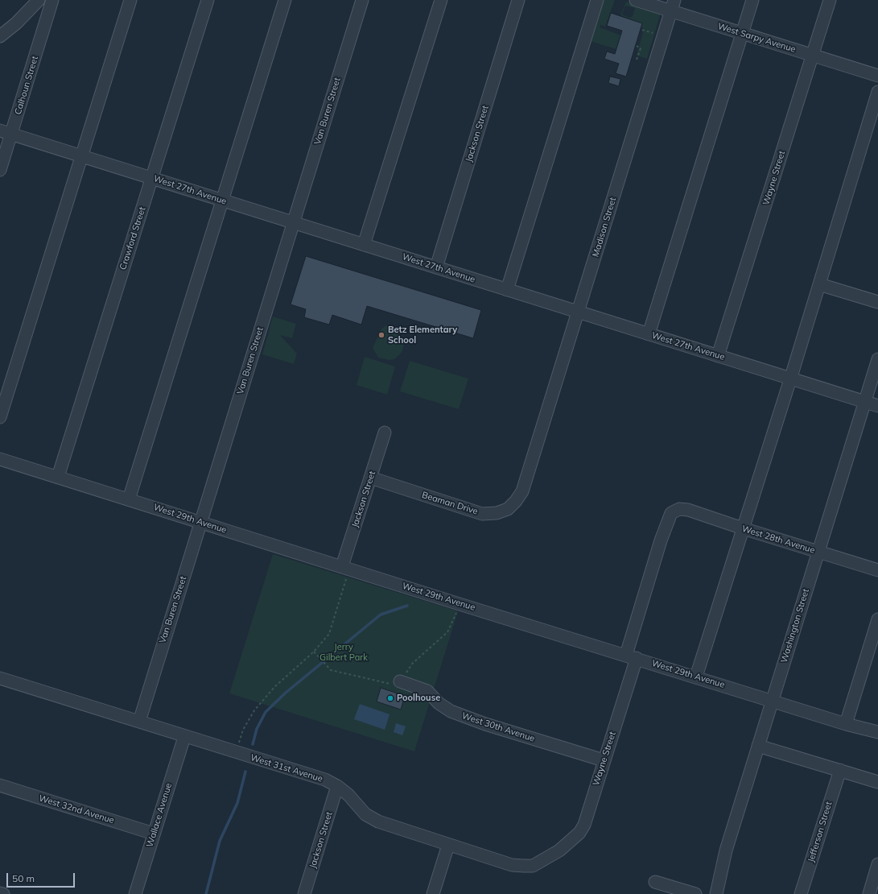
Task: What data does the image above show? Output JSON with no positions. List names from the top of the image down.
{
  "streets": {
    "street": [
      "West Sarpy Avenue",
      "Calhoun Street",
      "Van Buren Street",
      "Jackson Street",
      "Wayne Street",
      "West 27th Avenue",
      "Madison Street",
      "Crawford Street",
      "Beaman Drive",
      "West 29th Avenue",
      "West 28th Avenue",
      "Washington Street",
      "West 30th Avenue",
      "West 31st Avenue",
      "West 32nd Avenue",
      "Wallace Avenue",
      "Jefferson Street"
    ]
  },
  "crossings": [
    ["West Sarpy Avenue", "Wayne Street"],
    ["West Sarpy Avenue", "Madison Street"],
    ["Calhoun Street", "West 27th Avenue"],
    ["Van Buren Street", "West 27th Avenue"],
    ["Van Buren Street", "West 29th Avenue"],
    ["Van Buren Street", "West 31st Avenue"],
    ["Jackson Street", "West 27th Avenue"],
    ["Jackson Street", "Beaman Drive"],
    ["Jackson Street", "West 29th Avenue"],
    ["Jackson Street", "West 31st Avenue"],
    ["Wayne Street", "West 27th Avenue"],
    ["Wayne Street", "West 29th Avenue"],
    ["Wayne Street", "West 28th Avenue"],
    ["Wayne Street", "West 30th Avenue"],
    ["Wayne Street", "West 31st Avenue"],
    ["West 27th Avenue", "Madison Street"],
    ["West 27th Avenue", "Crawford Street"],
    ["West 27th Avenue", "Washington Street"],
    ["Madison Street", "Beaman Drive"],
    ["Crawford Street", "West 29th Avenue"],
    ["West 29th Avenue", "Washington Street"],
    ["West 28th Avenue", "Washington Street"],
    ["West 31st Avenue", "Wallace Avenue"],
    ["West 32nd Avenue", "Wallace Avenue"]
  ],
  "parks": ["Jerry Gilbert Park"],
  "places": ["Betz Elementary School", "Poolhouse"],
  "scale_bar": "50 m"
}
